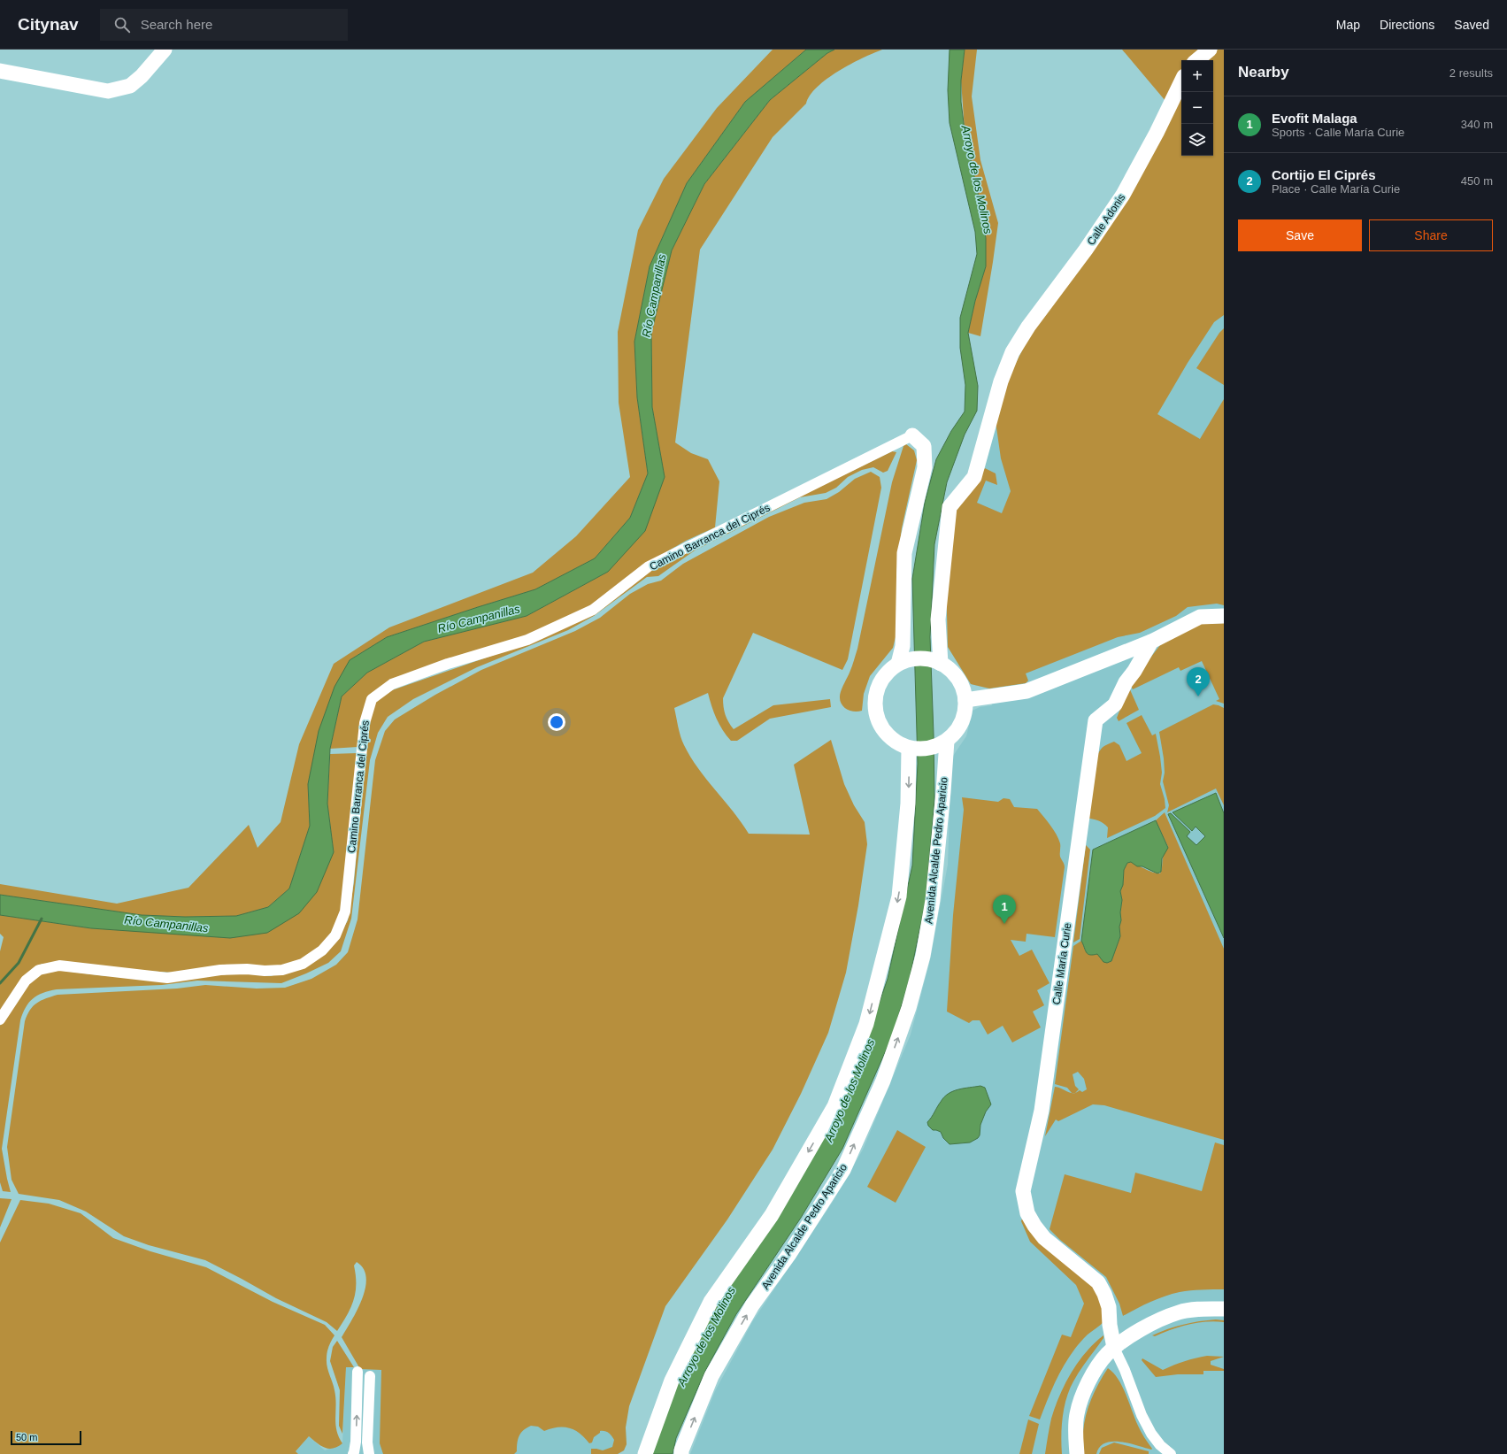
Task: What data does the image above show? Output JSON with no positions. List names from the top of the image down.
{
  "streets": {
    "street": [
      "Calle Adonis",
      "Camino Barranca del Ciprés",
      "Avenida Alcalde Pedro Aparicio",
      "Calle María Curie"
    ]
  },
  "crossings": [
    ["Calle Adonis", "Avenida Alcalde Pedro Aparicio"]
  ],
  "water": ["Arroyo de los Molinos", "Río Campanillas"],
  "scale_bar": "50 m",
  "page": {
    "header": "Citynav",
    "search": "Search here",
    "nav": ["Map", "Directions", "Saved"],
    "heading": ["Nearby", "2 results"],
    "map_buttons": ["+", "−"],
    "list": [
      {
        "mark": "1",
        "name": "Evofit Malaga",
        "note": "Sports · Calle María Curie",
        "value": "340 m"
      },
      {
        "mark": "2",
        "name": "Cortijo El Ciprés",
        "note": "Place · Calle María Curie",
        "value": "450 m"
      }
    ],
    "buttons": ["Save", "Share"],
    "pins": ["2", "1"],
    "scale": "50 m"
  }
}
